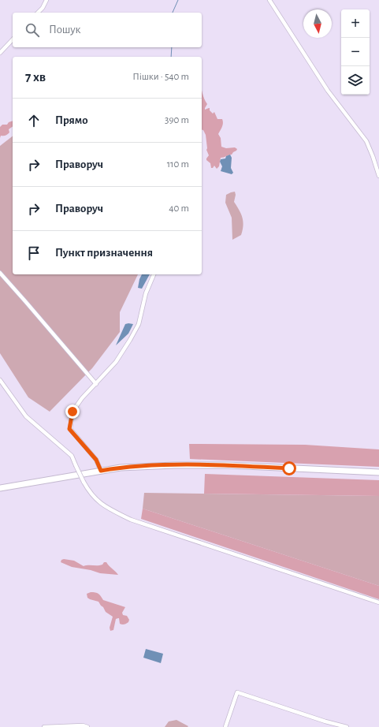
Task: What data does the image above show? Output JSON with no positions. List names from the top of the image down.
{
  "north": "bottom",
  "page": {
    "map_buttons": ["+", "−"],
    "search": "Пошук",
    "heading": ["7 хв", "Пішки · 540 m"],
    "list": [
      ["Прямо", "390 m"],
      ["Праворуч", "110 m"],
      ["Праворуч", "40 m"],
      "Пункт призначення"
    ]
  }
}
